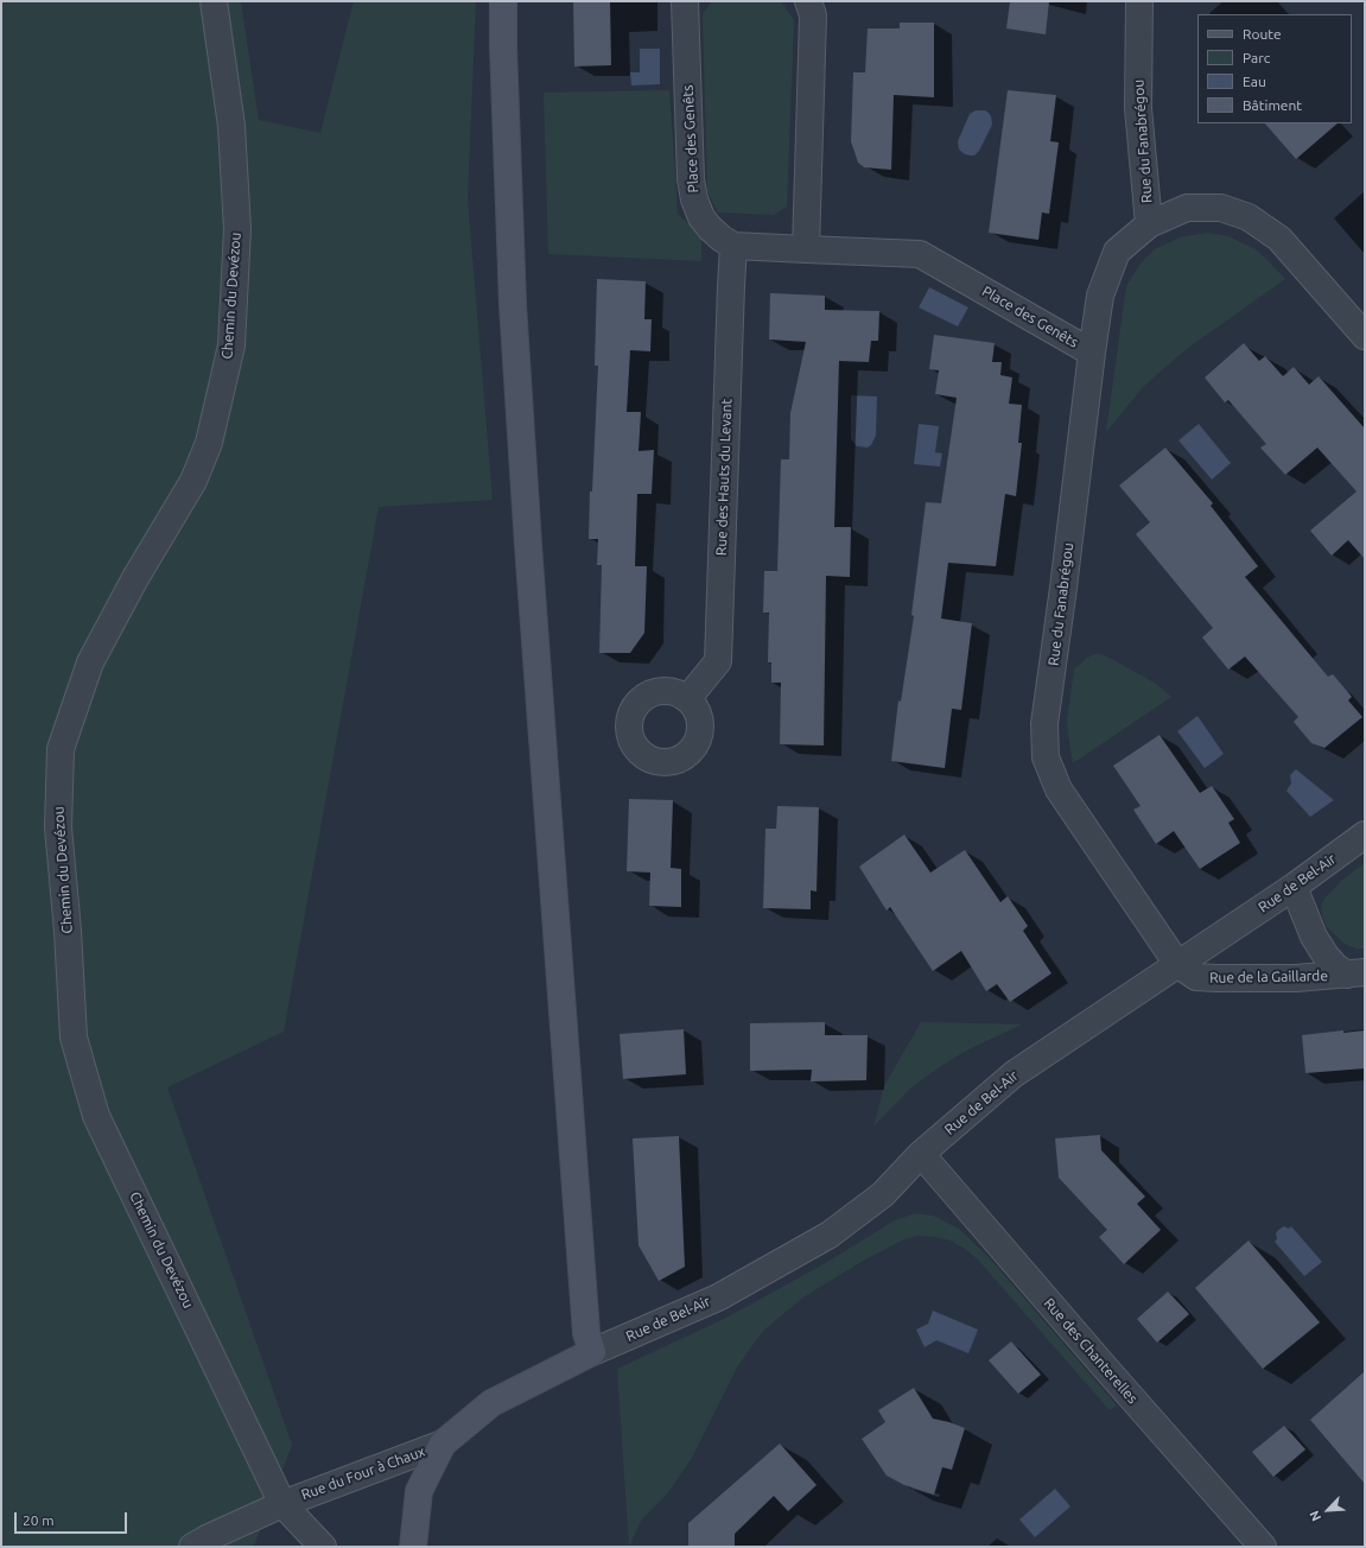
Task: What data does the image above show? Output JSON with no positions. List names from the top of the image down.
{
  "streets": {
    "street": [
      "Place des Genêts",
      "Rue du Fanabrégou",
      "Chemin du Devézou",
      "Rue des Hauts du Levant",
      "Rue de Bel-Air",
      "Rue de la Gaillarde",
      "Rue des Chanterelles",
      "Rue du Four à Chaux"
    ]
  },
  "crossings": [
    ["Place des Genêts", "Rue du Fanabrégou"],
    ["Place des Genêts", "Rue des Hauts du Levant"],
    ["Rue du Fanabrégou", "Rue de Bel-Air"],
    ["Rue du Fanabrégou", "Rue de la Gaillarde"],
    ["Chemin du Devézou", "Rue du Four à Chaux"],
    ["Rue de Bel-Air", "Rue de la Gaillarde"],
    ["Rue de Bel-Air", "Rue des Chanterelles"]
  ],
  "legend": [
    "Route",
    "Parc",
    "Eau",
    "Bâtiment"
  ],
  "scale_bar": "20 m",
  "north": "bottom left"
}
